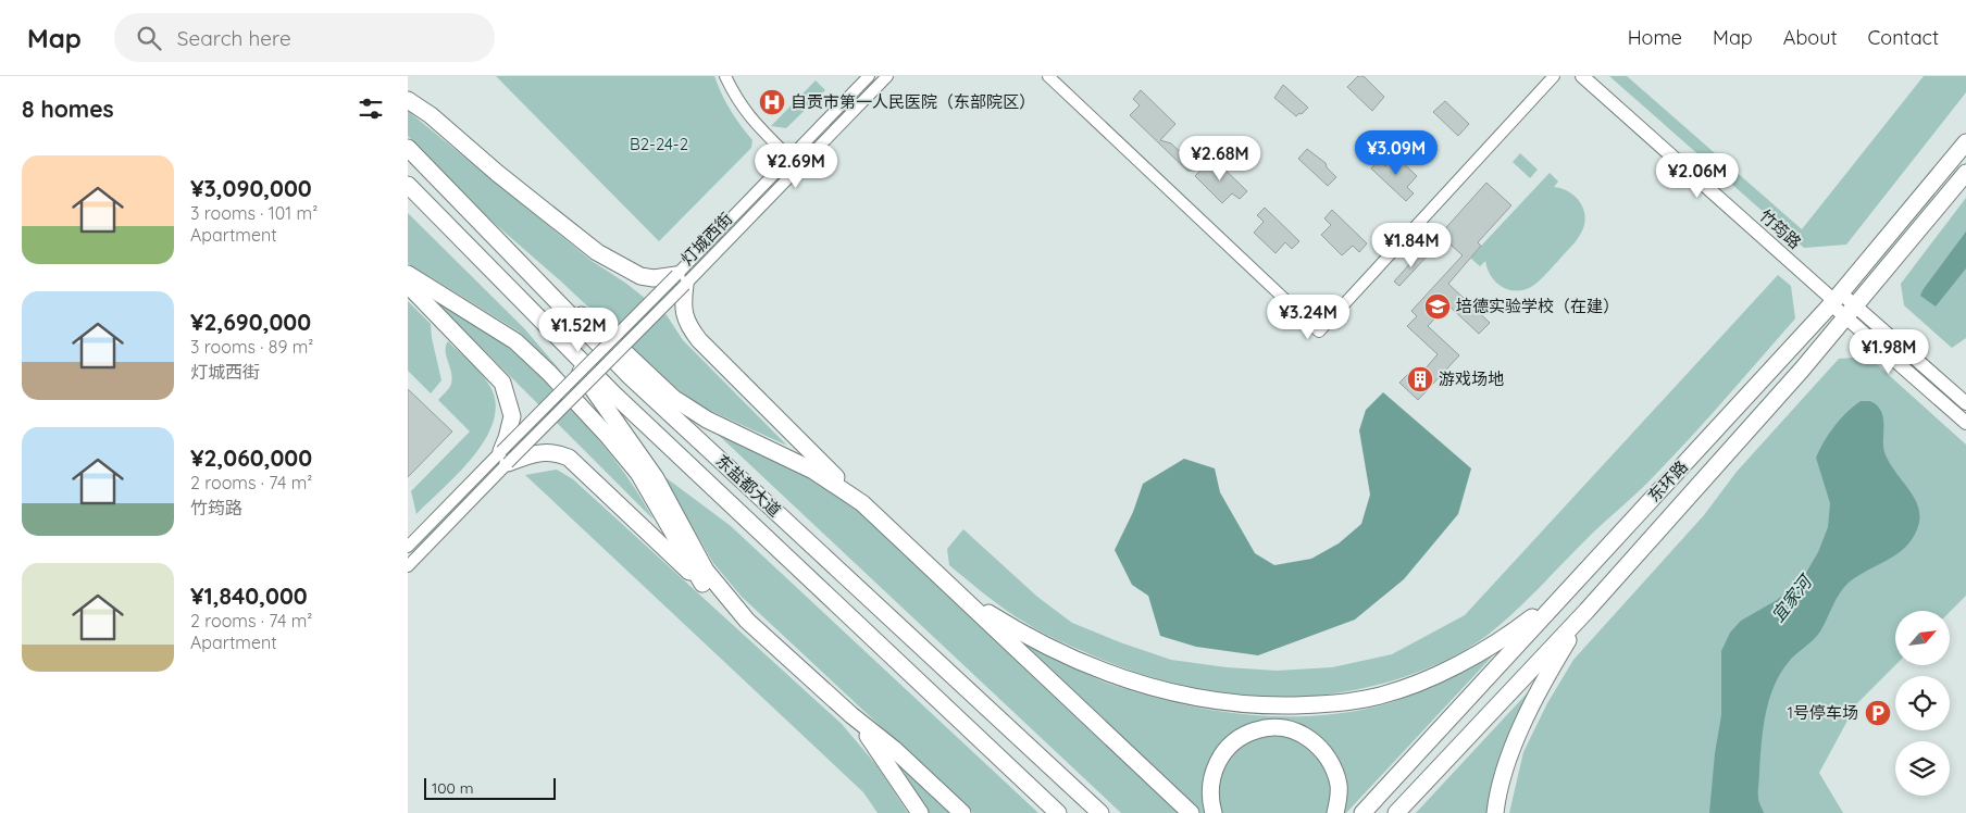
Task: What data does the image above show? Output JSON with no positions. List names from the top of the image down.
{
  "streets": {
    "highway": ["东环路", "东盐都大道"],
    "main road": ["竹筠路"],
    "street": ["灯城西街"]
  },
  "crossings": [
    ["竹筠路", "东环路"]
  ],
  "water": ["宜家河"],
  "parks": ["B2-24-2"],
  "places": {
    "hospital": ["自贡市第一人民医院（东部院区）"],
    "school or university": ["培德实验学校（在建）"],
    "building": ["游戏场地"],
    "parking": ["1号停车场"]
  },
  "scale_bar": "100 m",
  "north": "top right",
  "page": {
    "header": "Map",
    "search": "Search here",
    "nav": [
      "Home",
      "Map",
      "About",
      "Contact"
    ],
    "heading": "8 homes",
    "price": [
      "¥3.09M",
      "¥2.68M",
      "¥2.69M",
      "¥2.06M",
      "¥1.84M",
      "¥3.24M",
      "¥1.52M",
      "¥1.98M"
    ],
    "list": [
      {
        "name": "¥3,090,000",
        "note": "3 rooms · 101 m² · Apartment"
      },
      {
        "name": "¥2,690,000",
        "note": "3 rooms · 89 m² · 灯城西街"
      },
      {
        "name": "¥2,060,000",
        "note": "2 rooms · 74 m² · 竹筠路"
      },
      {
        "name": "¥1,840,000",
        "note": "2 rooms · 74 m² · Apartment"
      }
    ],
    "scale": "100 m"
  }
}
